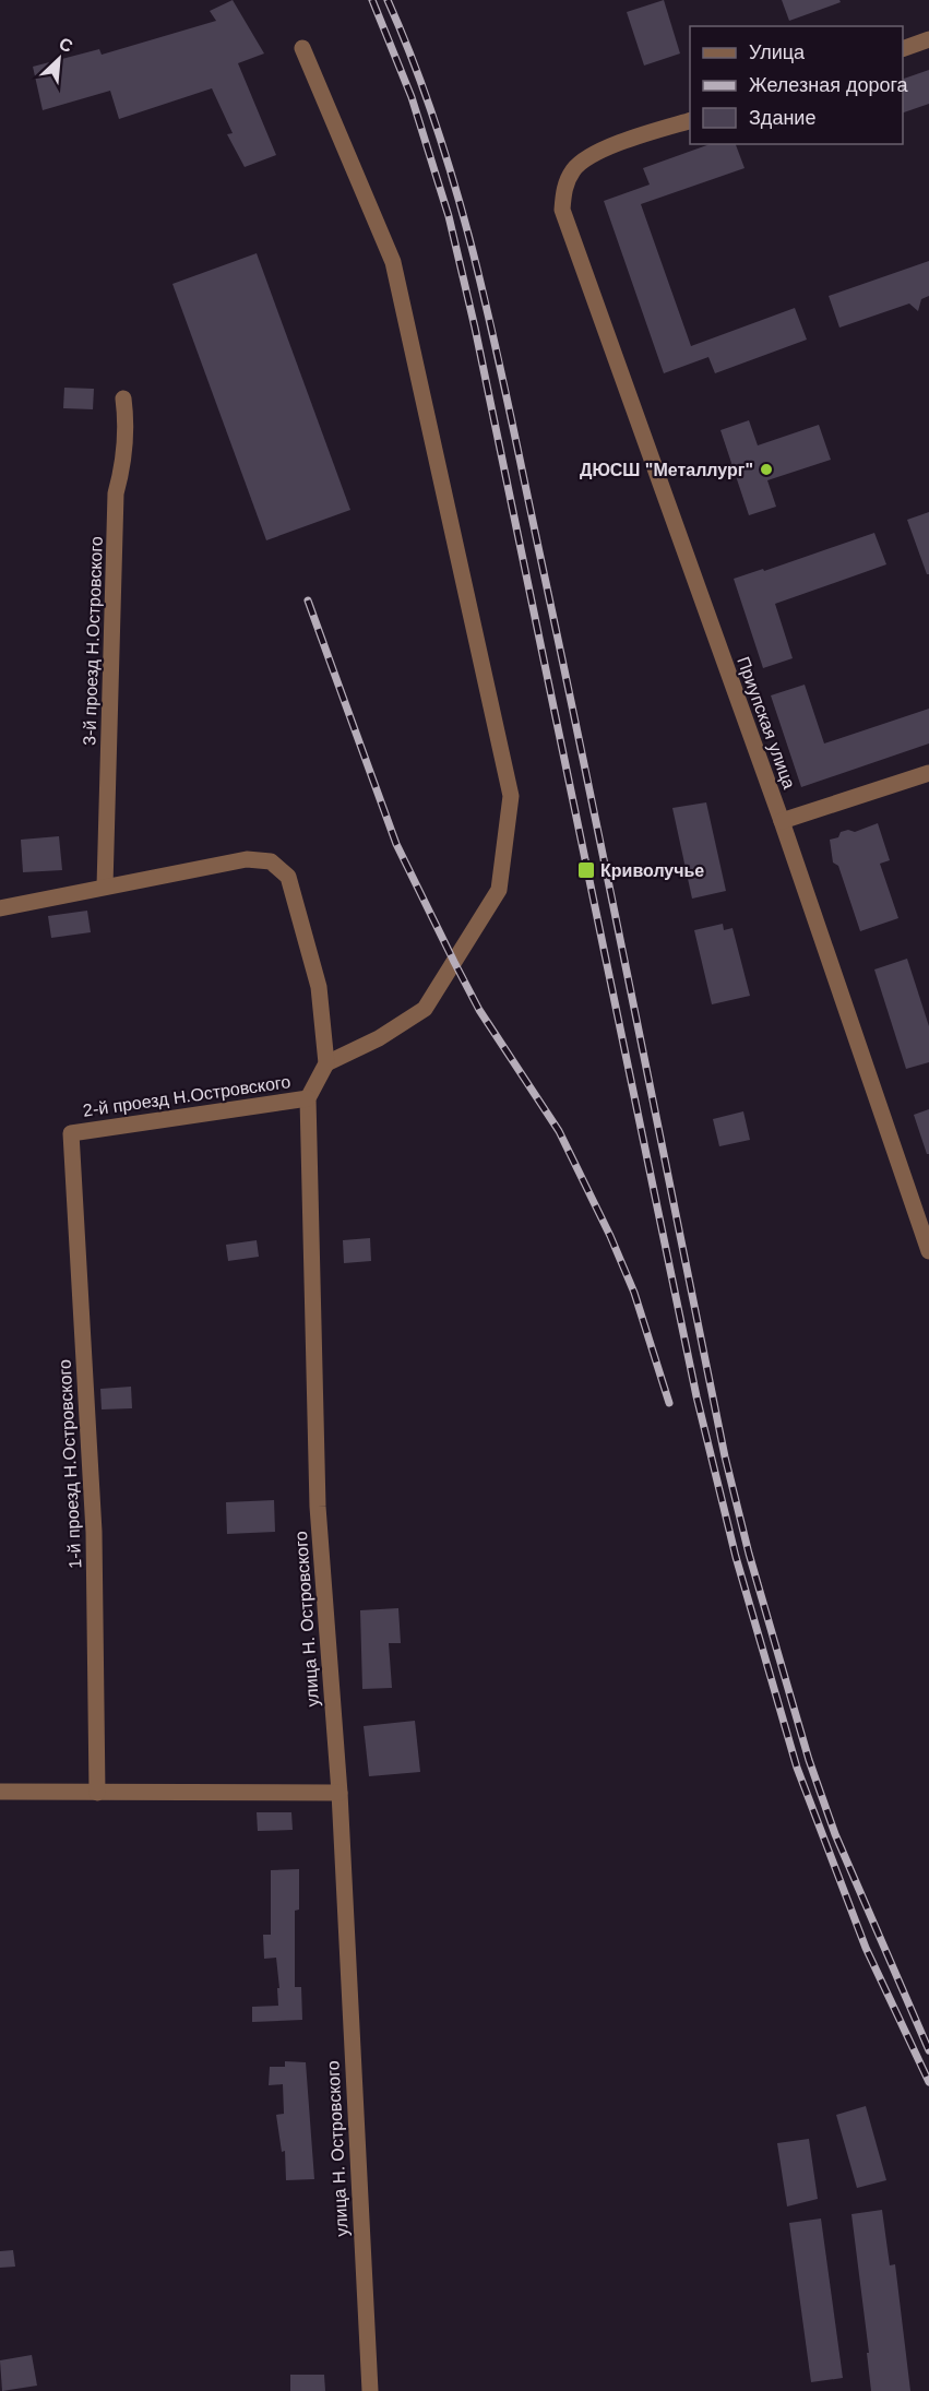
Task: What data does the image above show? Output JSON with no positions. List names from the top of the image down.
{
  "streets": {
    "street": [
      "3-й проезд Н.Островского",
      "Приупская улица",
      "2-й проезд Н.Островского",
      "1-й проезд Н.Островского",
      "улица Н. Островского"
    ]
  },
  "crossings": [
    ["2-й проезд Н.Островского", "1-й проезд Н.Островского"],
    ["2-й проезд Н.Островского", "улица Н. Островского"]
  ],
  "places": {
    "other": ["ДЮСШ \"Металлург\""],
    "transit": ["Криволучье"]
  },
  "legend": ["Улица", "Железная дорога", "Здание"],
  "north": "top right"
}
